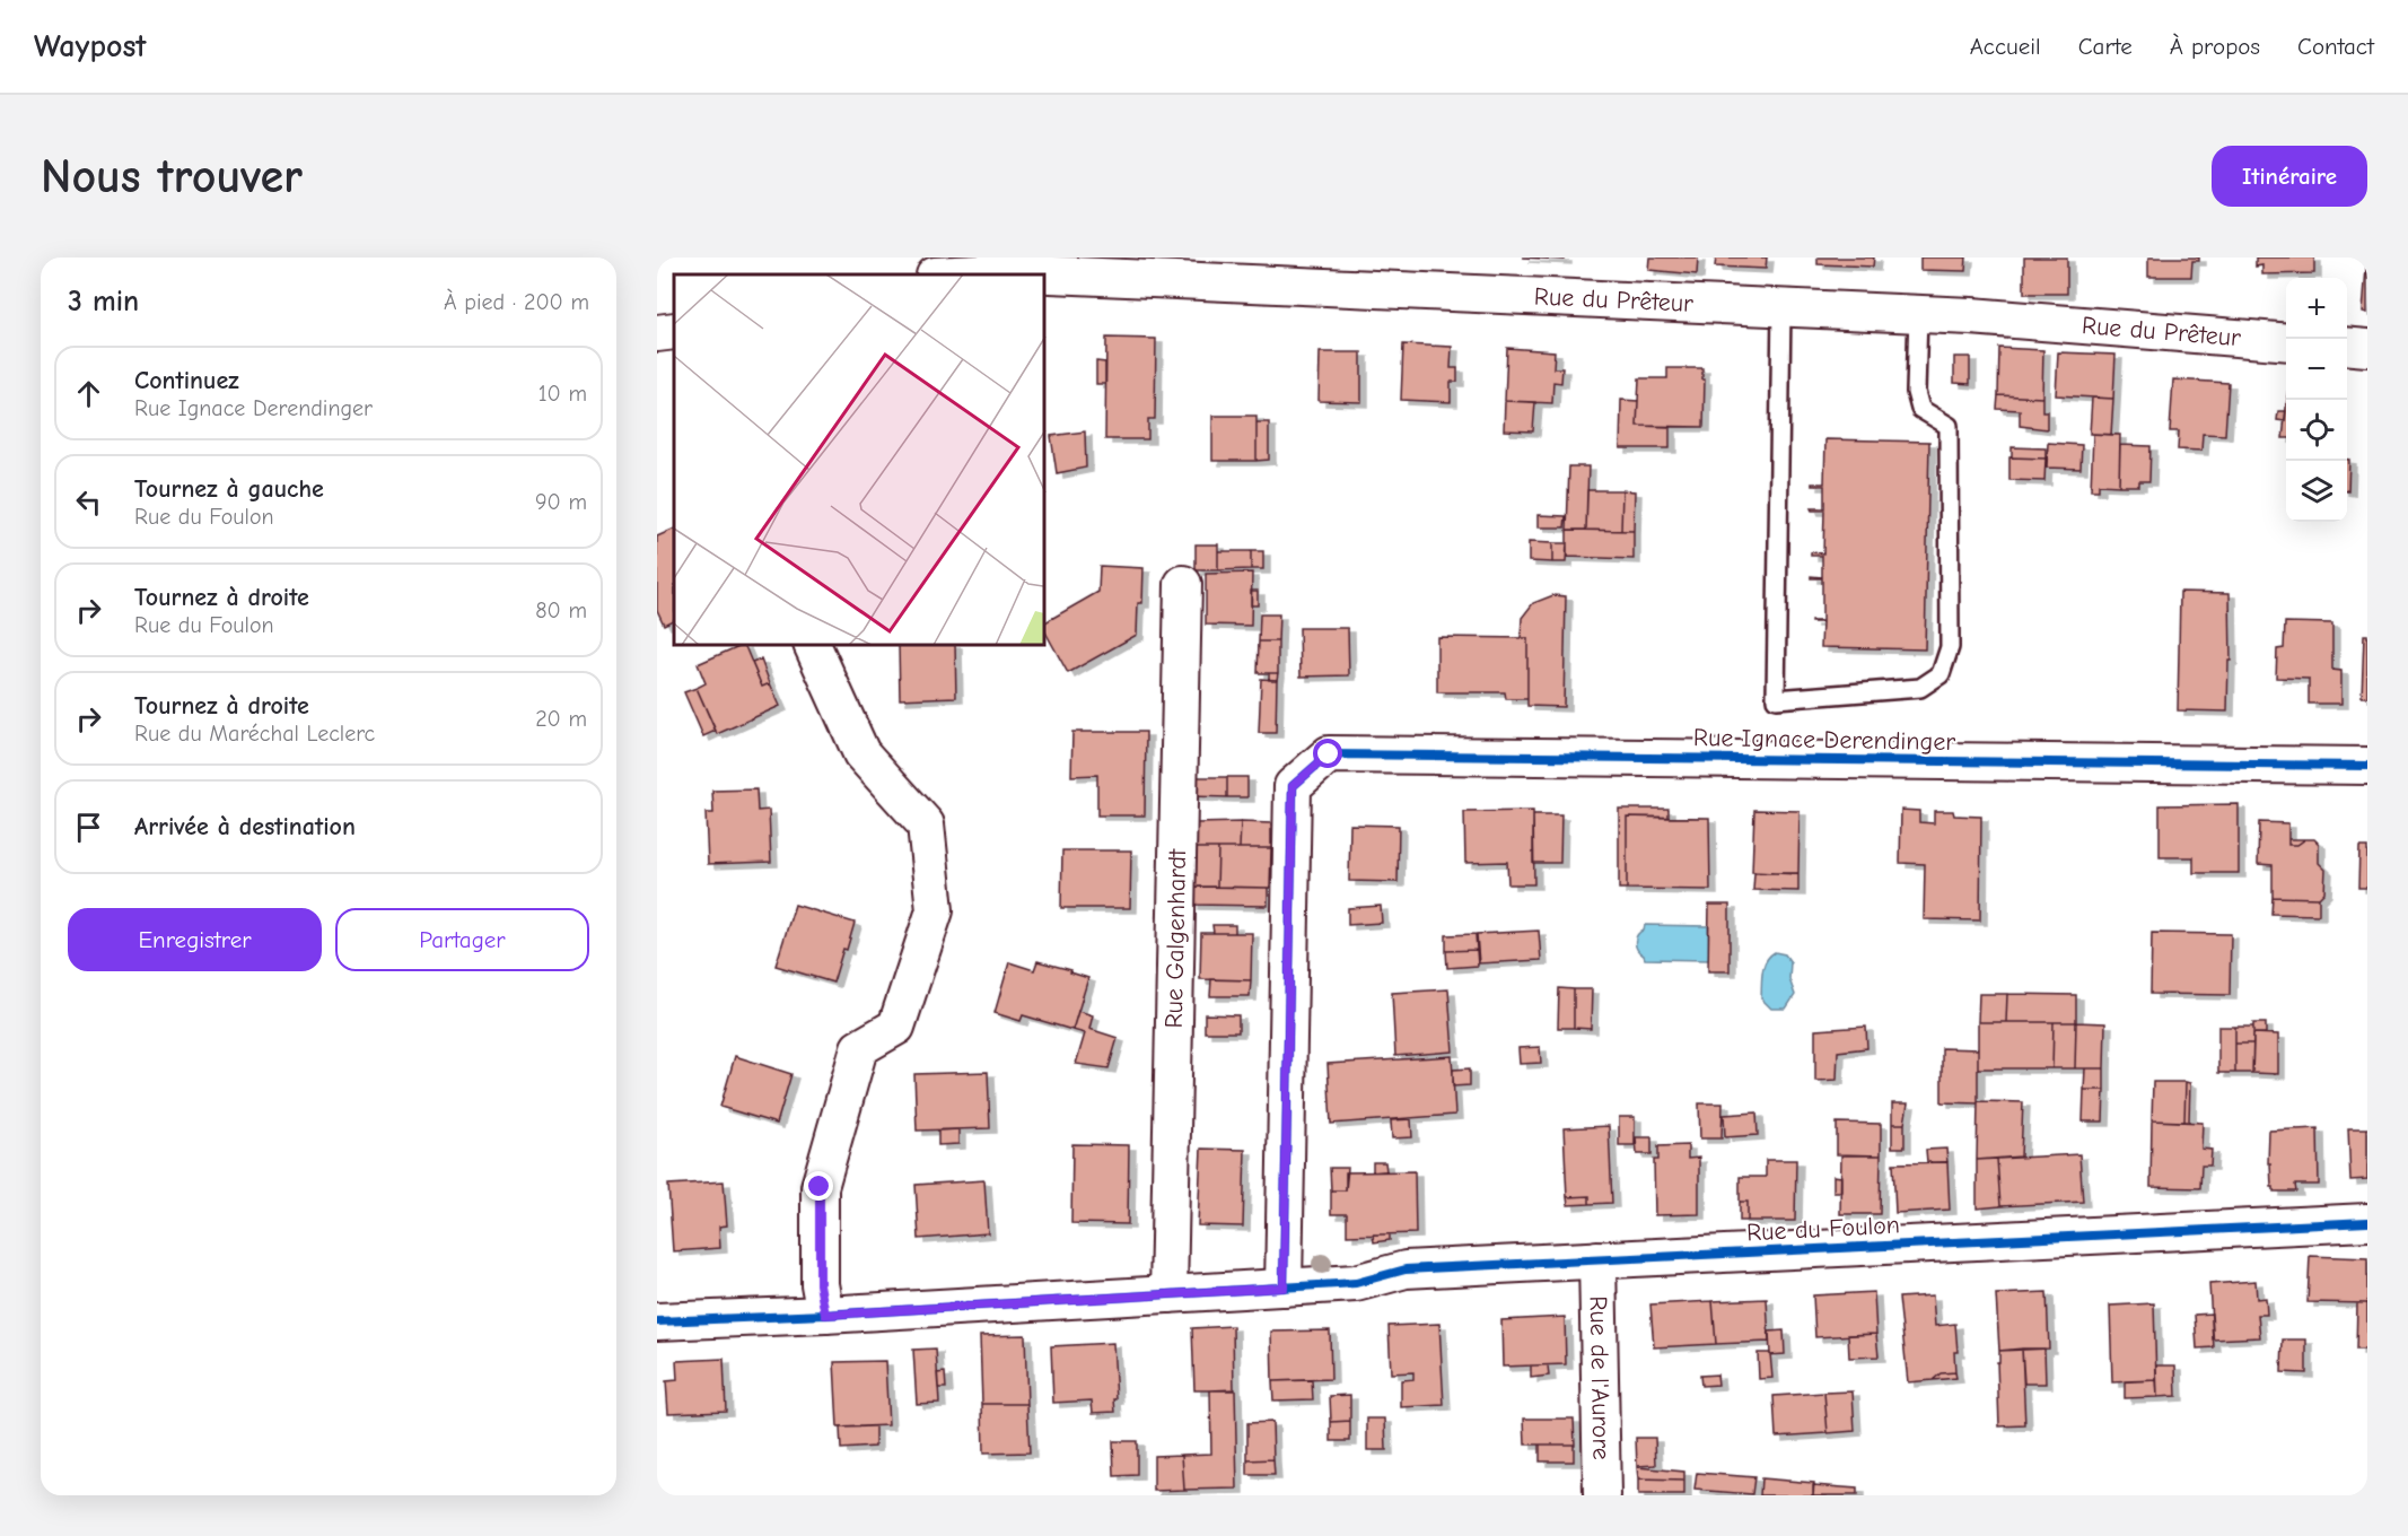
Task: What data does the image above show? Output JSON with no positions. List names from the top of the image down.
{
  "streets": {
    "street": [
      "Rue du Prêteur",
      "Rue Ignace Derendinger",
      "Rue Galgenhardt",
      "Rue du Foulon",
      "Rue de l'Aurore"
    ]
  },
  "crossings": [
    ["Rue Ignace Derendinger", "Rue du Foulon"],
    ["Rue Galgenhardt", "Rue du Foulon"],
    ["Rue du Foulon", "Rue de l'Aurore"]
  ],
  "page": {
    "header": "Waypost",
    "nav": [
      "Accueil",
      "Carte",
      "À propos",
      "Contact"
    ],
    "buttons": [
      "Itinéraire",
      ["Enregistrer", "Partager"]
    ],
    "title": "Nous trouver",
    "heading": ["3 min", "À pied · 200 m"],
    "map_buttons": ["+", "−"],
    "list": [
      ["Continuez", "Rue Ignace Derendinger", "10 m"],
      ["Tournez à gauche", "Rue du Foulon", "90 m"],
      ["Tournez à droite", "Rue du Foulon", "80 m"],
      ["Tournez à droite", "Rue du Maréchal Leclerc", "20 m"],
      "Arrivée à destination"
    ]
  }
}
